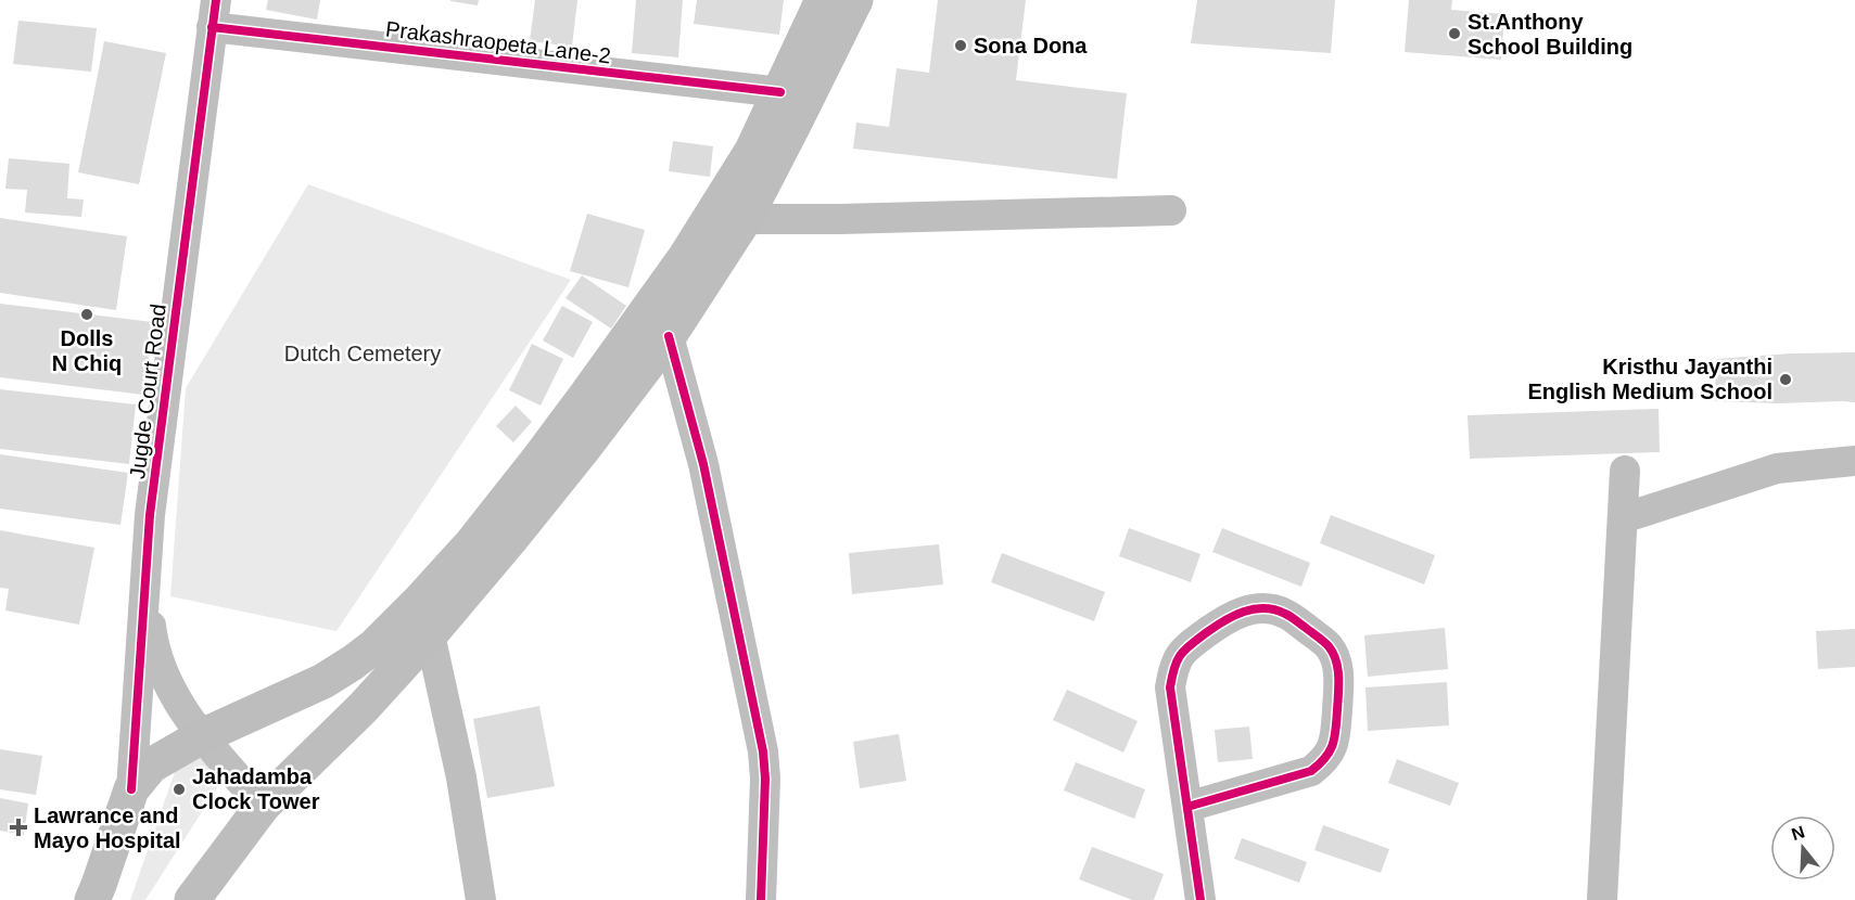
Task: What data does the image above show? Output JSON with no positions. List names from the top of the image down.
{
  "streets": {
    "main road": ["Jugde Court Road"],
    "street": ["Prakashraopeta Lane-2"]
  },
  "crossings": [
    ["Prakashraopeta Lane-2", "Jugde Court Road"]
  ],
  "parks": ["Dutch Cemetery"],
  "places": {
    "other": [
      "St.Anthony School Building",
      "Sona Dona",
      "Dolls N Chiq",
      "Kristhu Jayanthi English Medium School",
      "Jahadamba Clock Tower"
    ],
    "health": ["Lawrance and Mayo Hospital"]
  },
  "north": "top"
}
